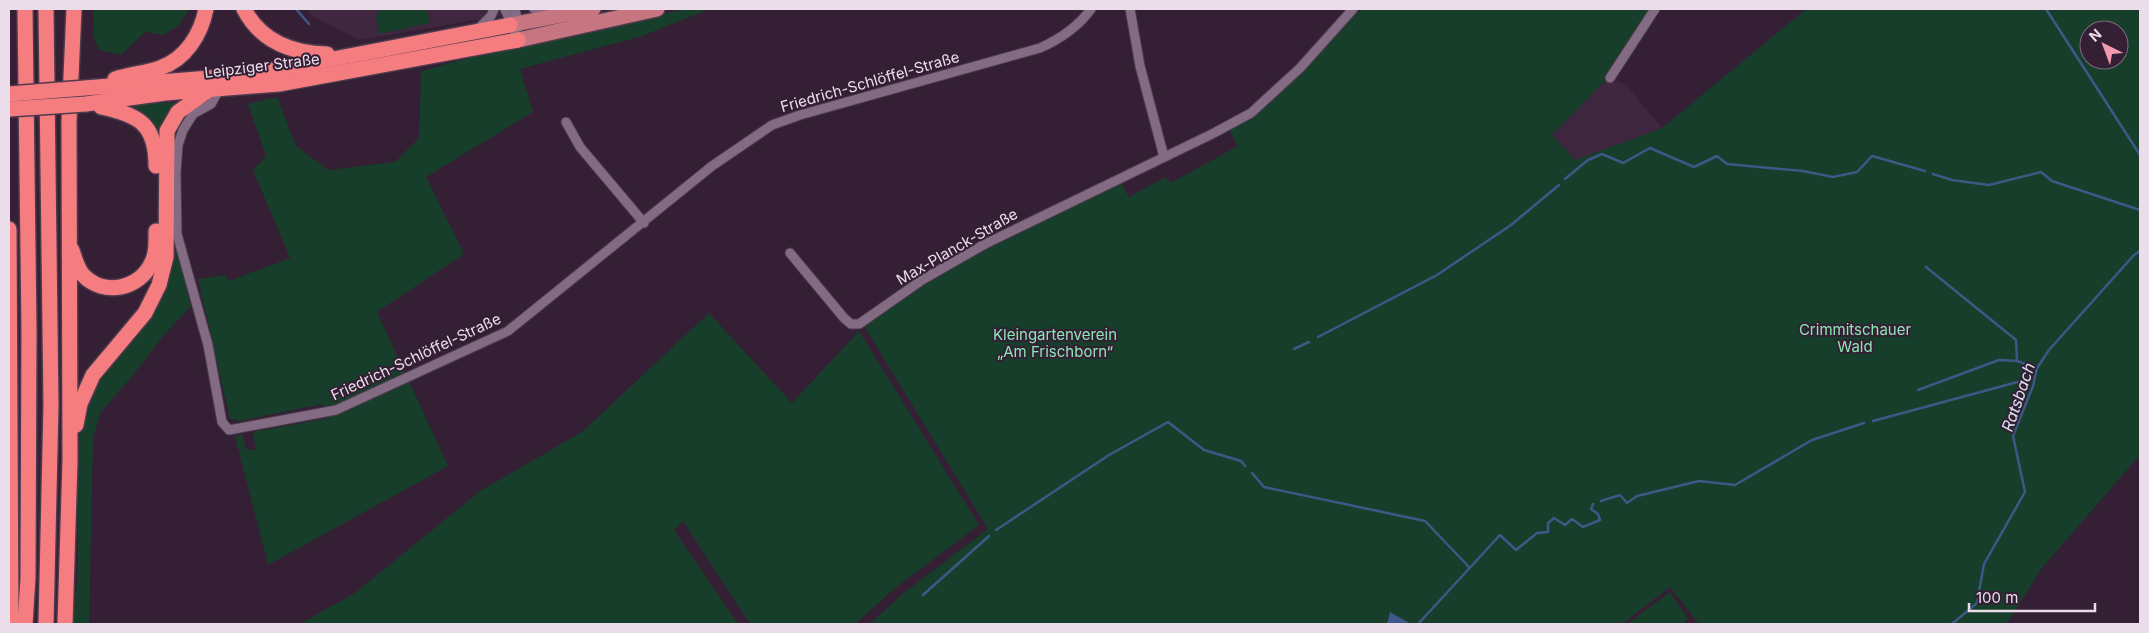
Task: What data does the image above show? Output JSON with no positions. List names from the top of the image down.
{
  "streets": {
    "highway": ["Leipziger Straße"],
    "street": ["Friedrich-Schlöffel-Straße", "Max-Planck-Straße"]
  },
  "crossings": [
    ["Leipziger Straße", "Friedrich-Schlöffel-Straße"]
  ],
  "water": ["Ratsbach"],
  "parks": ["Crimmitschauer Wald", "Kleingartenverein „Am Frischborn“"],
  "scale_bar": "100 m",
  "north": "top left"
}
